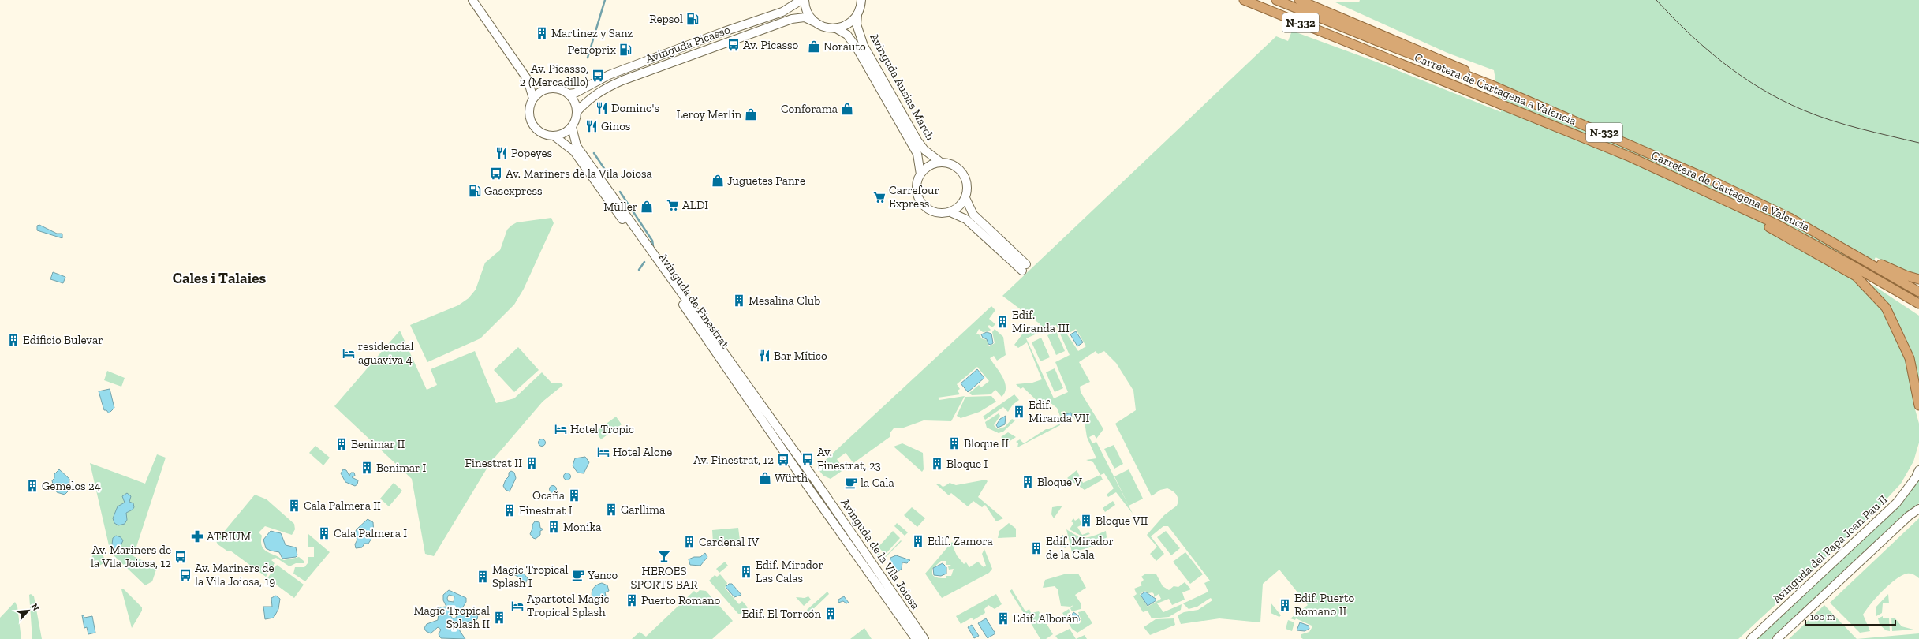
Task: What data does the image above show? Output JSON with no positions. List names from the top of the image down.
{
  "streets": {
    "highway": ["N-332", "Carretera de Cartagena a Valencia"],
    "main road": [
      "Avinguda Picasso",
      "Avinguda Ausias March",
      "Avinguda de Finestrat",
      "Avinguda del Papa Joan Pau II",
      "Avinguda de la Vila Joiosa"
    ]
  },
  "crossings": [
    ["Avinguda Picasso", "Avinguda Ausias March"],
    ["Avinguda Picasso", "Avinguda de Finestrat"],
    ["Avinguda de Finestrat", "Avinguda de la Vila Joiosa"]
  ],
  "districts": ["Cales i Talaies"],
  "places": {
    "fuel station": ["Repsol", "Petroprix", "Gasexpress"],
    "building": [
      "Martinez y Sanz",
      "Mesalina Club",
      "Edif. Miranda III",
      "Edificio Bulevar",
      "Edif. Miranda VII",
      "Bloque II",
      "Benimar II",
      "Finestrat II",
      "Bloque I",
      "Benimar I",
      "Bloque V",
      "Gemelos 24",
      "Ocaña",
      "Cala Palmera II",
      "Garllima",
      "Finestrat I",
      "Bloque VII",
      "Monika",
      "Cala Palmera I",
      "Edif. Zamora",
      "Cardenal IV",
      "Edif. Mirador de la Cala",
      "Edif. Mirador Las Calas",
      "Magic Tropical Splash I",
      "Puerto Romano",
      "Edif. Puerto Romano II",
      "Edif. El Torreón",
      "Magic Tropical Splash II",
      "Edif. Alborán"
    ],
    "bus stop": [
      "Av. Picasso",
      "Av. Picasso, 2 (Mercadillo)",
      "Av. Mariners de la Vila Joiosa",
      "Av. Finestrat, 23",
      "Av. Finestrat, 12",
      "Av. Mariners de la Vila Joiosa, 12",
      "Av. Mariners de la Vila Joiosa, 19"
    ],
    "shop": [
      "Norauto",
      "Conforama",
      "Leroy Merlin",
      "Juguetes Panre",
      "Müller",
      "Würth"
    ],
    "restaurant": [
      "Domino's",
      "Ginos",
      "Popeyes",
      "Bar Mítico"
    ],
    "supermarket": ["Carrefour Express", "ALDI"],
    "hotel": [
      "residencial aguaviva 4",
      "Hotel Tropic",
      "Hotel Alone",
      "Apartotel Magic Tropical Splash"
    ],
    "cafe": ["la Cala", "Yenco"],
    "pharmacy": ["ATRIUM"],
    "bar": ["HEROES SPORTS BAR"]
  },
  "scale_bar": "100 m",
  "north": "top right"
}
